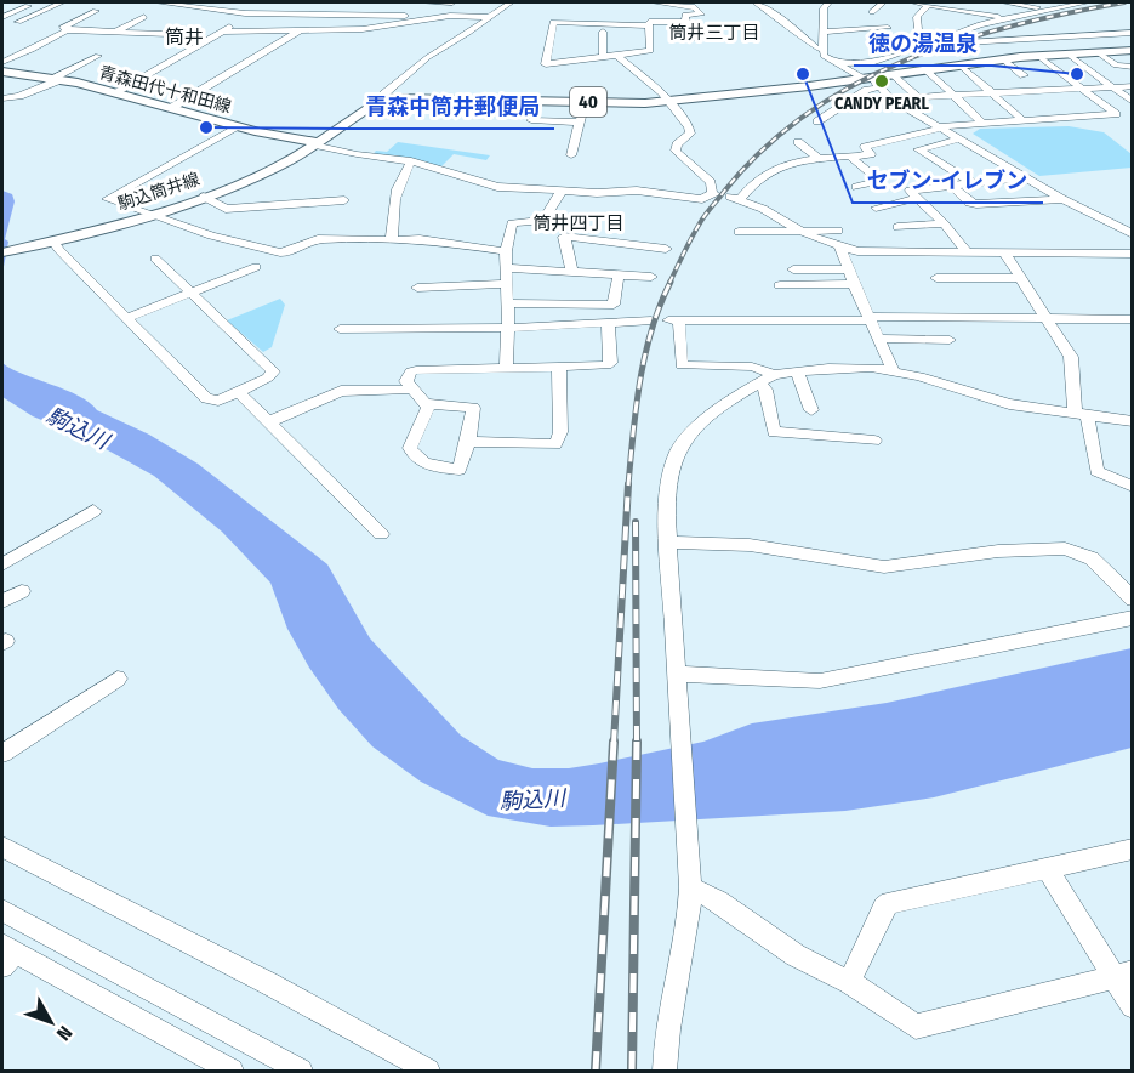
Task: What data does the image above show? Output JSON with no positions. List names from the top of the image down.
{
  "streets": {
    "main road": ["青森田代十和田線", "40", "駒込筒井線"]
  },
  "crossings": [
    ["青森田代十和田線", "40"],
    ["青森田代十和田線", "駒込筒井線"],
    ["40", "駒込筒井線"]
  ],
  "districts": ["筒井三丁目", "筒井", "筒井四丁目"],
  "water": ["駒込川"],
  "places": [
    "セブン-イレブン",
    "徳の湯温泉",
    "CANDY PEARL",
    "青森中筒井郵便局"
  ],
  "north": "bottom right"
}
